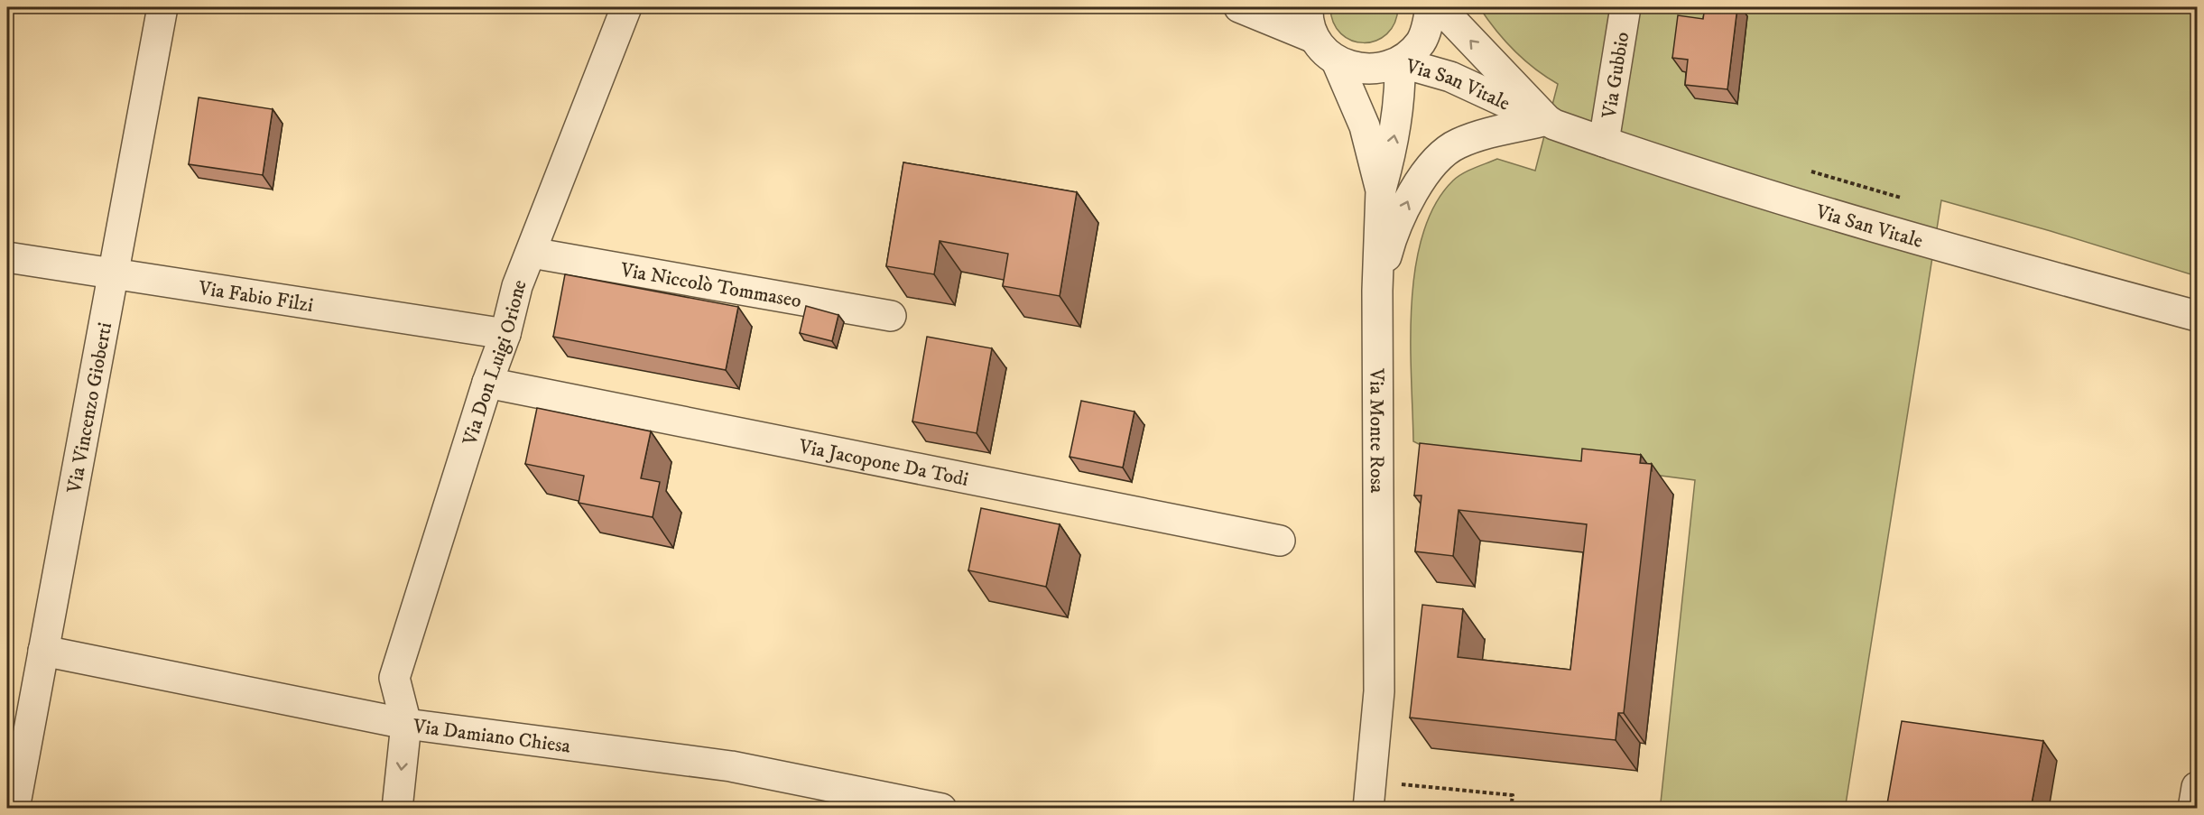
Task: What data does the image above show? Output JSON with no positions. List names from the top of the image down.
{
  "streets": {
    "street": [
      "Via Gubbio",
      "Via San Vitale",
      "Via Niccolò Tommaseo",
      "Via Fabio Filzi",
      "Via Don Luigi Orione",
      "Via Vincenzo Gioberti",
      "Via Monte Rosa",
      "Via Jacopone Da Todi",
      "Via Damiano Chiesa"
    ]
  },
  "crossings": [
    ["Via Gubbio", "Via San Vitale"],
    ["Via San Vitale", "Via Monte Rosa"],
    ["Via Niccolò Tommaseo", "Via Don Luigi Orione"],
    ["Via Fabio Filzi", "Via Don Luigi Orione"],
    ["Via Fabio Filzi", "Via Vincenzo Gioberti"],
    ["Via Don Luigi Orione", "Via Jacopone Da Todi"],
    ["Via Don Luigi Orione", "Via Damiano Chiesa"],
    ["Via Vincenzo Gioberti", "Via Damiano Chiesa"]
  ]
}
